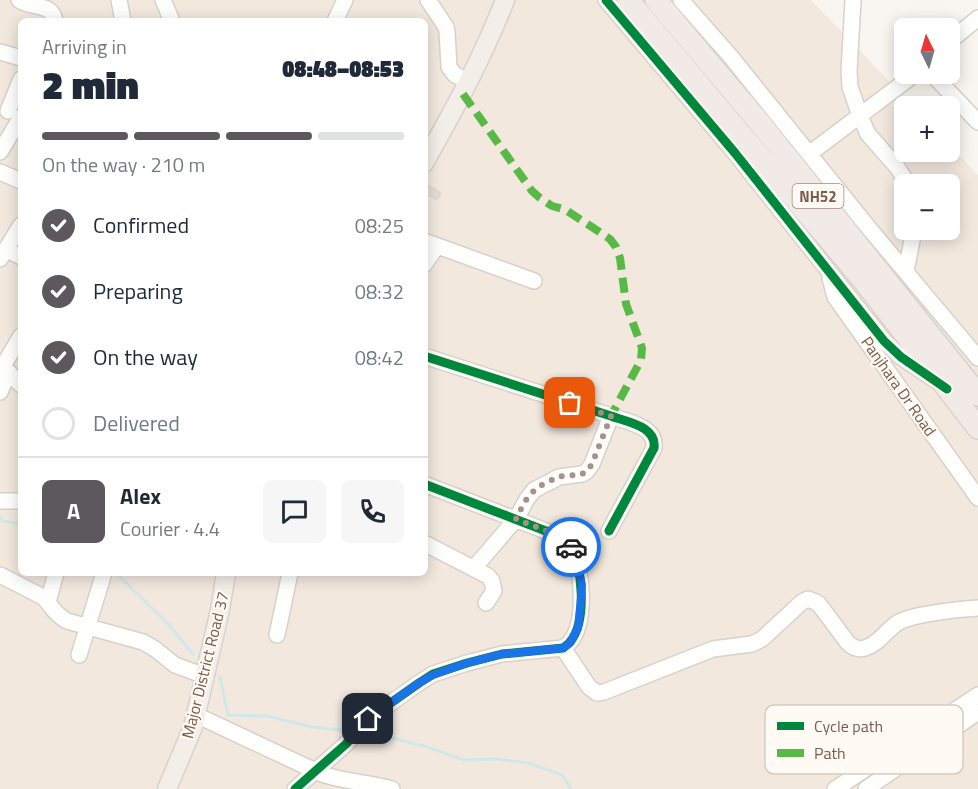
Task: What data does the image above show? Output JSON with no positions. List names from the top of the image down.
{
  "streets": {
    "highway": ["NH52"],
    "main road": ["Major District Road 37"],
    "street": ["Panjhara Dr Road"]
  },
  "legend": ["Cycle path", "Path"],
  "north": "top",
  "page": {
    "map_buttons": ["+", "−"],
    "heading": ["2 min", "Arriving in", "08:48–08:53"],
    "panel": ["Alex", "Courier · 4.4"],
    "bar": "On the way · 210 m",
    "list": [
      ["Confirmed", "08:25"],
      ["Preparing", "08:32"],
      ["On the way", "08:42"],
      "Delivered"
    ],
    "round": "A"
  }
}
